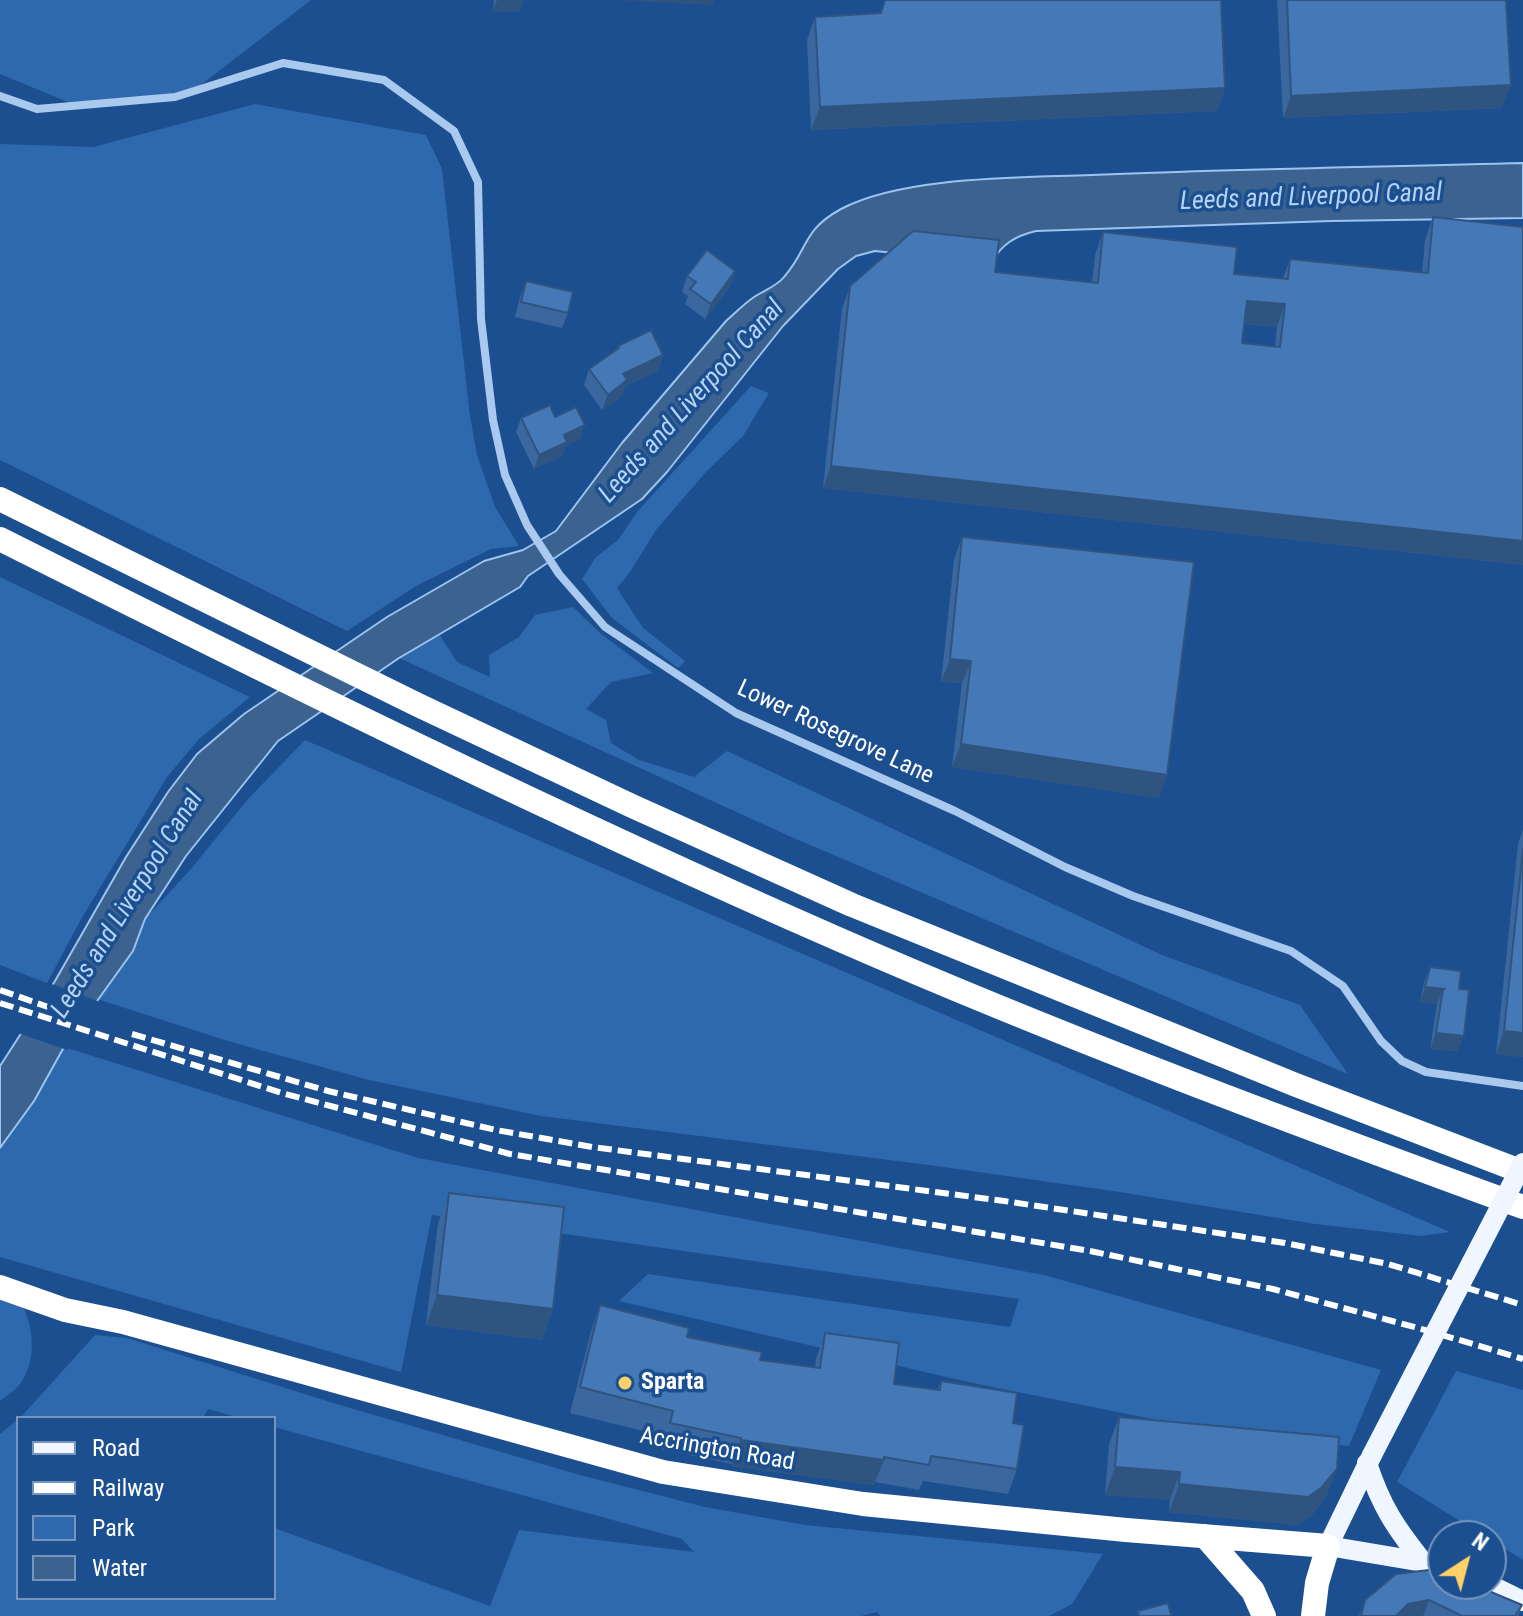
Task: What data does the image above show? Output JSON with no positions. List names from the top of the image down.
{
  "streets": {
    "highway": ["Accrington Road"],
    "street": ["Lower Rosegrove Lane"]
  },
  "water": ["Leeds and Liverpool Canal"],
  "places": ["Sparta"],
  "legend": [
    "Road",
    "Railway",
    "Park",
    "Water"
  ],
  "north": "top right"
}
